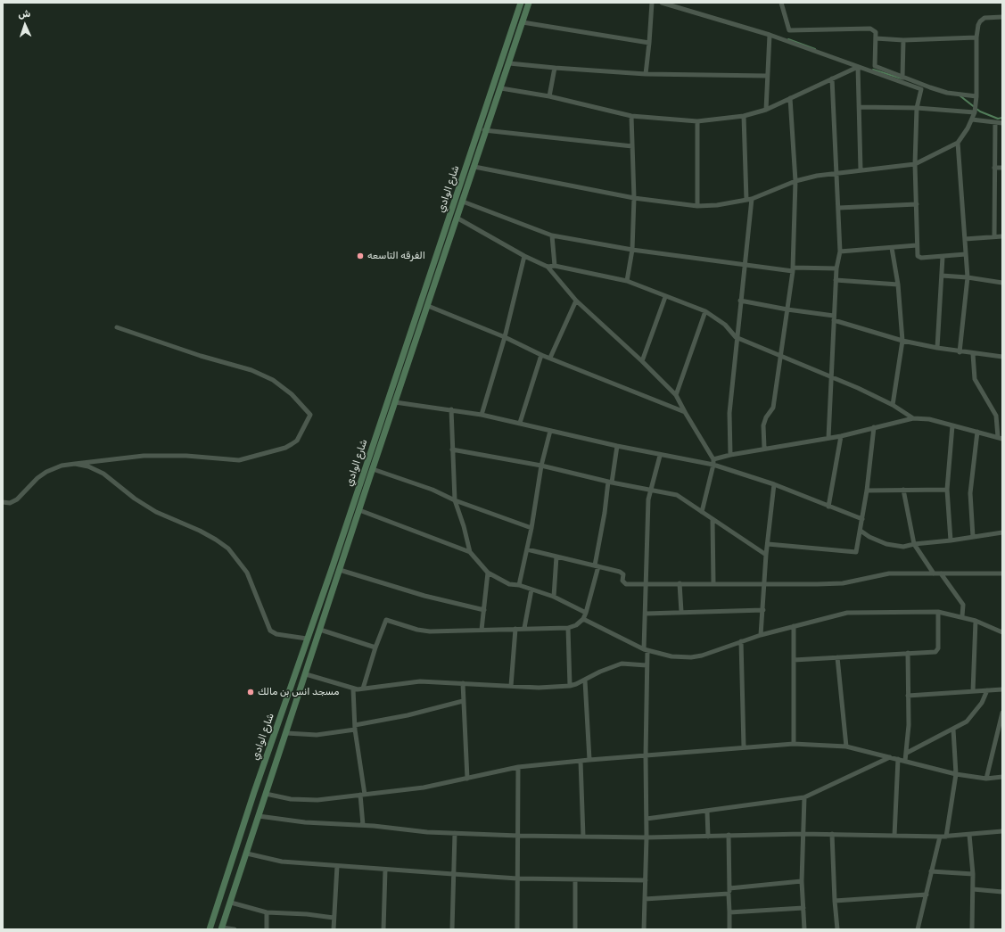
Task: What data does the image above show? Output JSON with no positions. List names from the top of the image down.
{
  "streets": {
    "main road": ["شارع الوادي"]
  },
  "places": ["الفرقه التاسعه", "مسجد انس بن مالك"],
  "north": "top"
}
